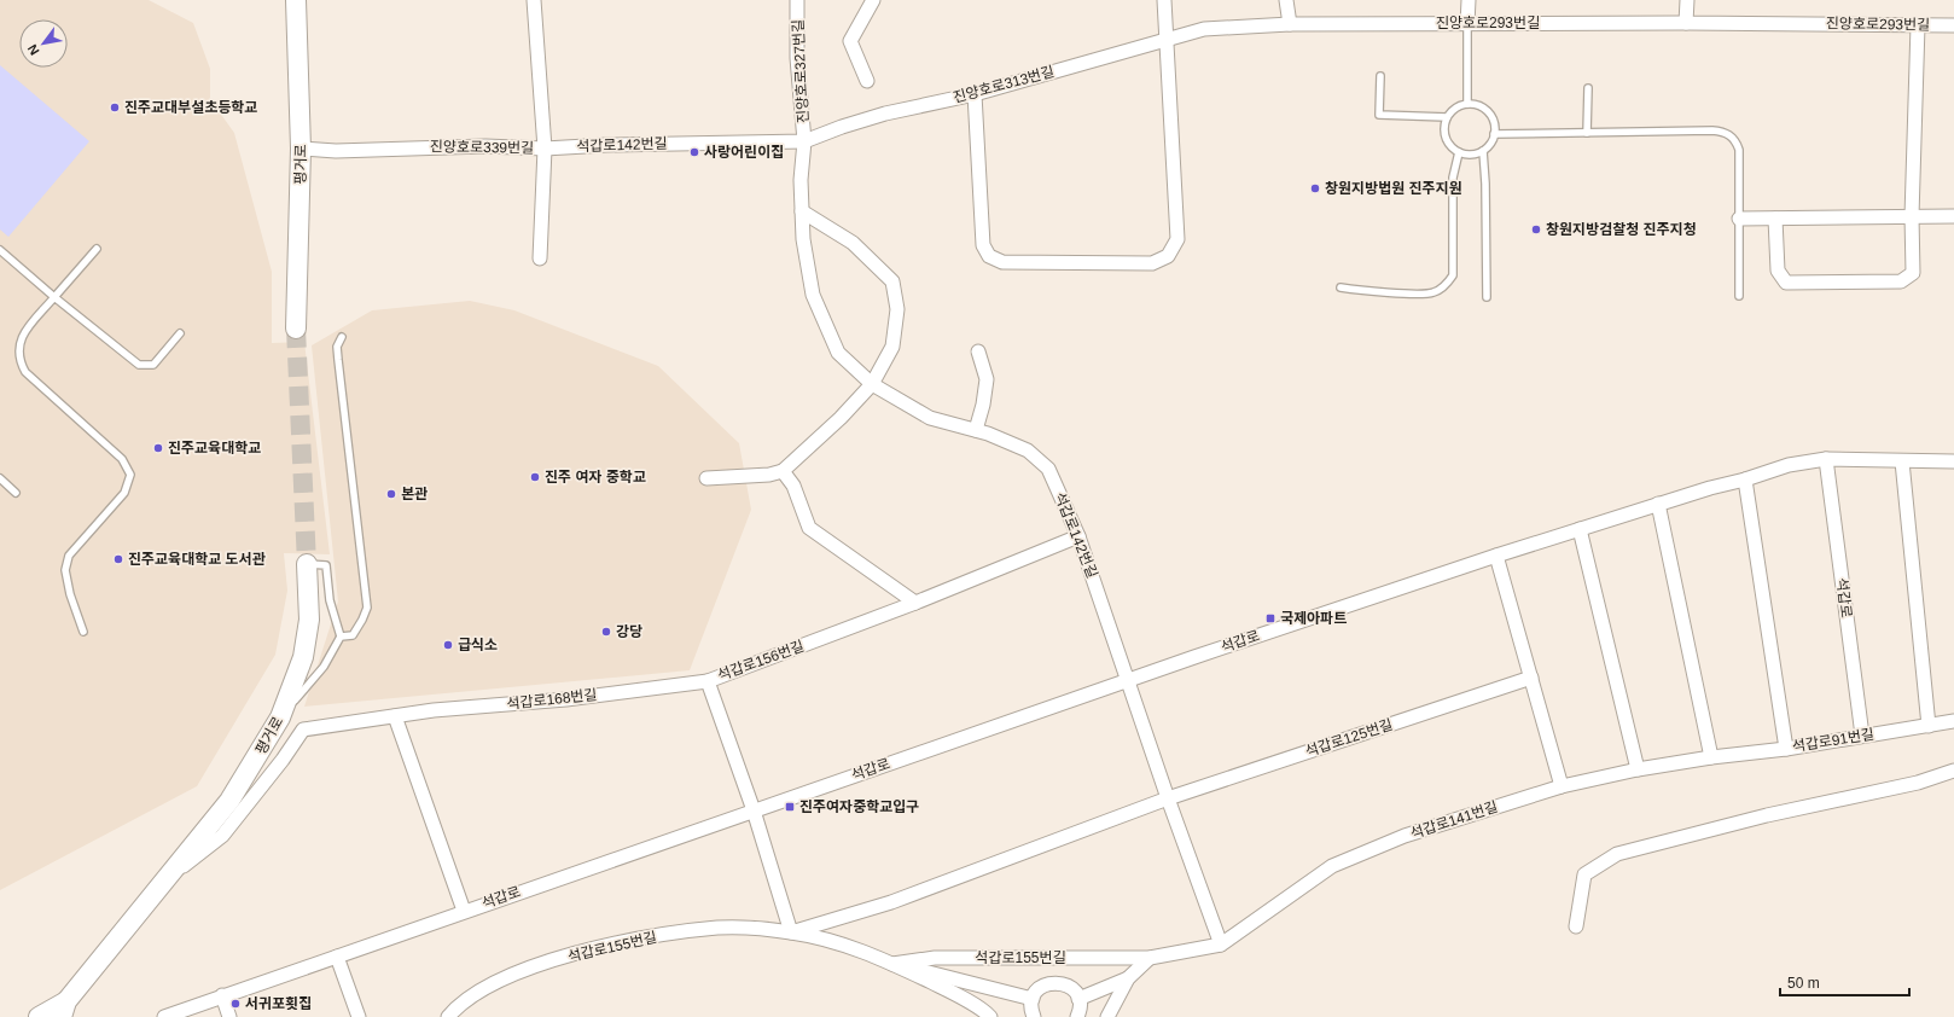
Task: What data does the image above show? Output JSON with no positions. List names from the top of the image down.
{
  "streets": {
    "street": [
      "진양호로293번길",
      "진양호로327번길",
      "진양호로313번길",
      "석갑로142번길",
      "진양호로339번길",
      "평거로",
      "석갑로",
      "석갑로156번길",
      "석갑로168번길",
      "석갑로125번길",
      "석갑로91번길",
      "석갑로141번길",
      "석갑로155번길"
    ]
  },
  "crossings": [
    ["진양호로293번길", "진양호로313번길"],
    ["진양호로327번길", "진양호로313번길"],
    ["진양호로327번길", "석갑로142번길"],
    ["진양호로313번길", "석갑로142번길"],
    ["석갑로142번길", "진양호로339번길"],
    ["석갑로142번길", "석갑로"],
    ["석갑로142번길", "석갑로156번길"],
    ["진양호로339번길", "평거로"],
    ["평거로", "석갑로168번길"],
    ["석갑로", "석갑로156번길"],
    ["석갑로", "석갑로91번길"],
    ["석갑로156번길", "석갑로168번길"],
    ["석갑로125번길", "석갑로155번길"],
    ["석갑로91번길", "석갑로141번길"],
    ["석갑로141번길", "석갑로155번길"]
  ],
  "places": {
    "other": [
      "진주교대부설초등학교",
      "사랑어린이집",
      "창원지방법원 진주지원",
      "창원지방검찰청 진주지청",
      "진주교육대학교",
      "진주 여자 중학교",
      "본관",
      "진주교육대학교 도서관",
      "강당",
      "급식소",
      "서귀포횟집"
    ],
    "transit": ["국제아파트", "진주여자중학교입구"]
  },
  "scale_bar": "50 m",
  "north": "bottom left"
}
